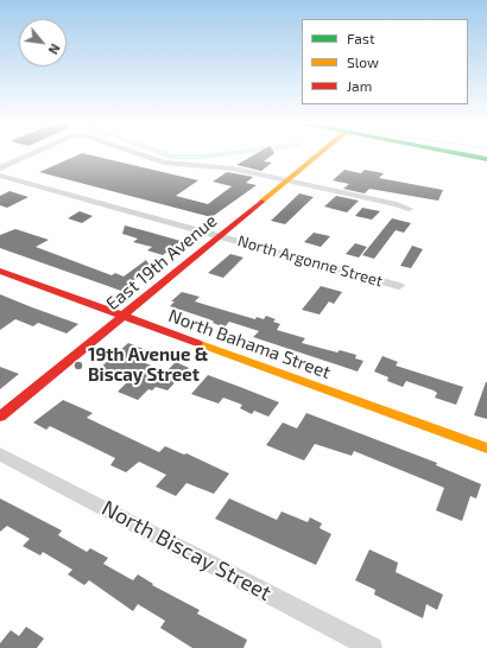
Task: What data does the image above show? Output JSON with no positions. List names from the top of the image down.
{
  "streets": {
    "street": [
      "North Argonne Street",
      "East 19th Avenue",
      "North Bahama Street",
      "North Biscay Street"
    ]
  },
  "crossings": [
    ["North Argonne Street", "East 19th Avenue"],
    ["East 19th Avenue", "North Bahama Street"]
  ],
  "places": ["19th Avenue & Biscay Street"],
  "legend": ["Fast", "Slow", "Jam"],
  "north": "bottom right"
}
